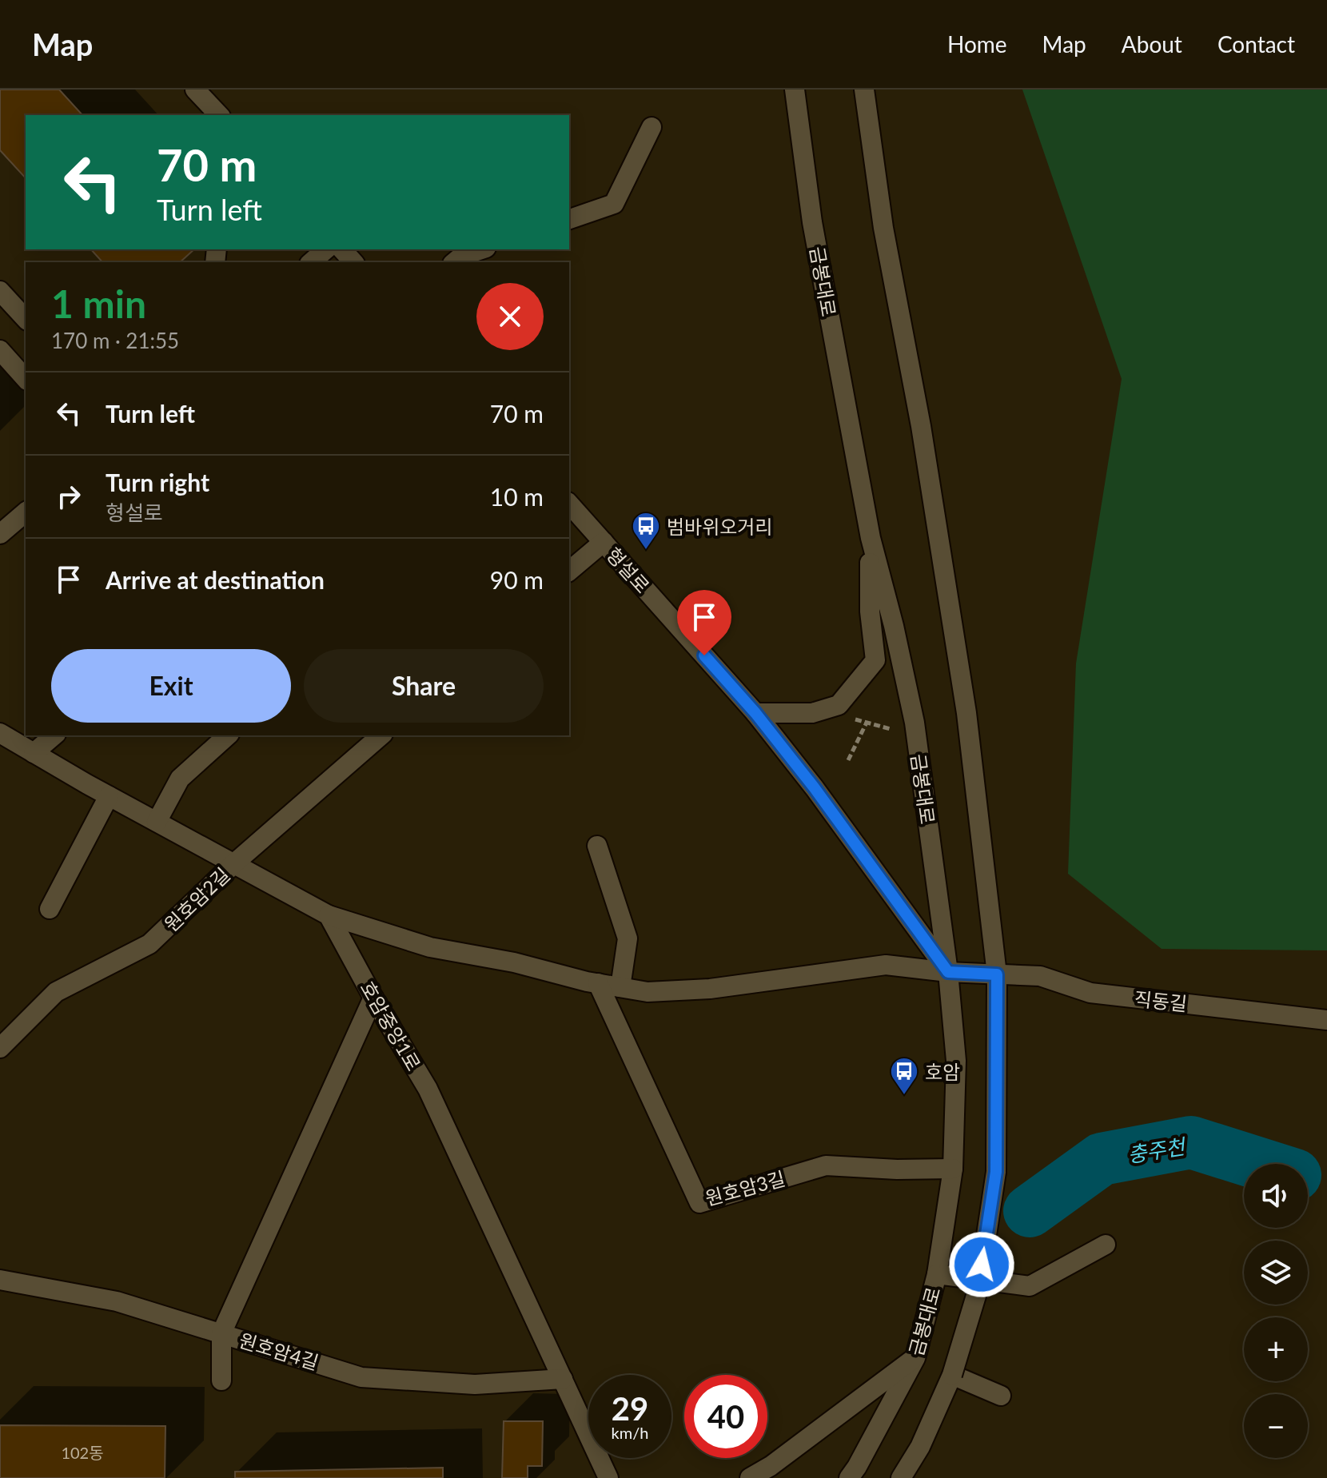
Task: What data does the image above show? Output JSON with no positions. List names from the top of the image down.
{
  "streets": {
    "street": [
      "금봉대로",
      "형설로",
      "원호암2길",
      "직동길",
      "호암중앙1로",
      "원호암3길",
      "원호암4길"
    ]
  },
  "crossings": [
    ["금봉대로", "형설로"],
    ["금봉대로", "직동길"],
    ["금봉대로", "원호암3길"],
    ["형설로", "직동길"],
    ["호암중앙1로", "원호암4길"]
  ],
  "water": ["충주천"],
  "places": {
    "bus stop": ["범바위오거리", "호암"]
  },
  "house_numbers": ["102동"],
  "page": {
    "header": "Map",
    "nav": [
      "Home",
      "Map",
      "About",
      "Contact"
    ],
    "turn": ["70 m", "Turn left"],
    "heading": ["1 min", "170 m · 21:55"],
    "list": [
      {
        "name": "Turn left",
        "value": "70 m"
      },
      {
        "name": "Turn right",
        "note": "형설로",
        "value": "10 m"
      },
      {
        "name": "Arrive at destination",
        "value": "90 m"
      }
    ],
    "buttons": ["Exit", "Share"],
    "map_buttons": ["+", "−"],
    "speed": "29 km/h",
    "limit": "40"
  }
}
